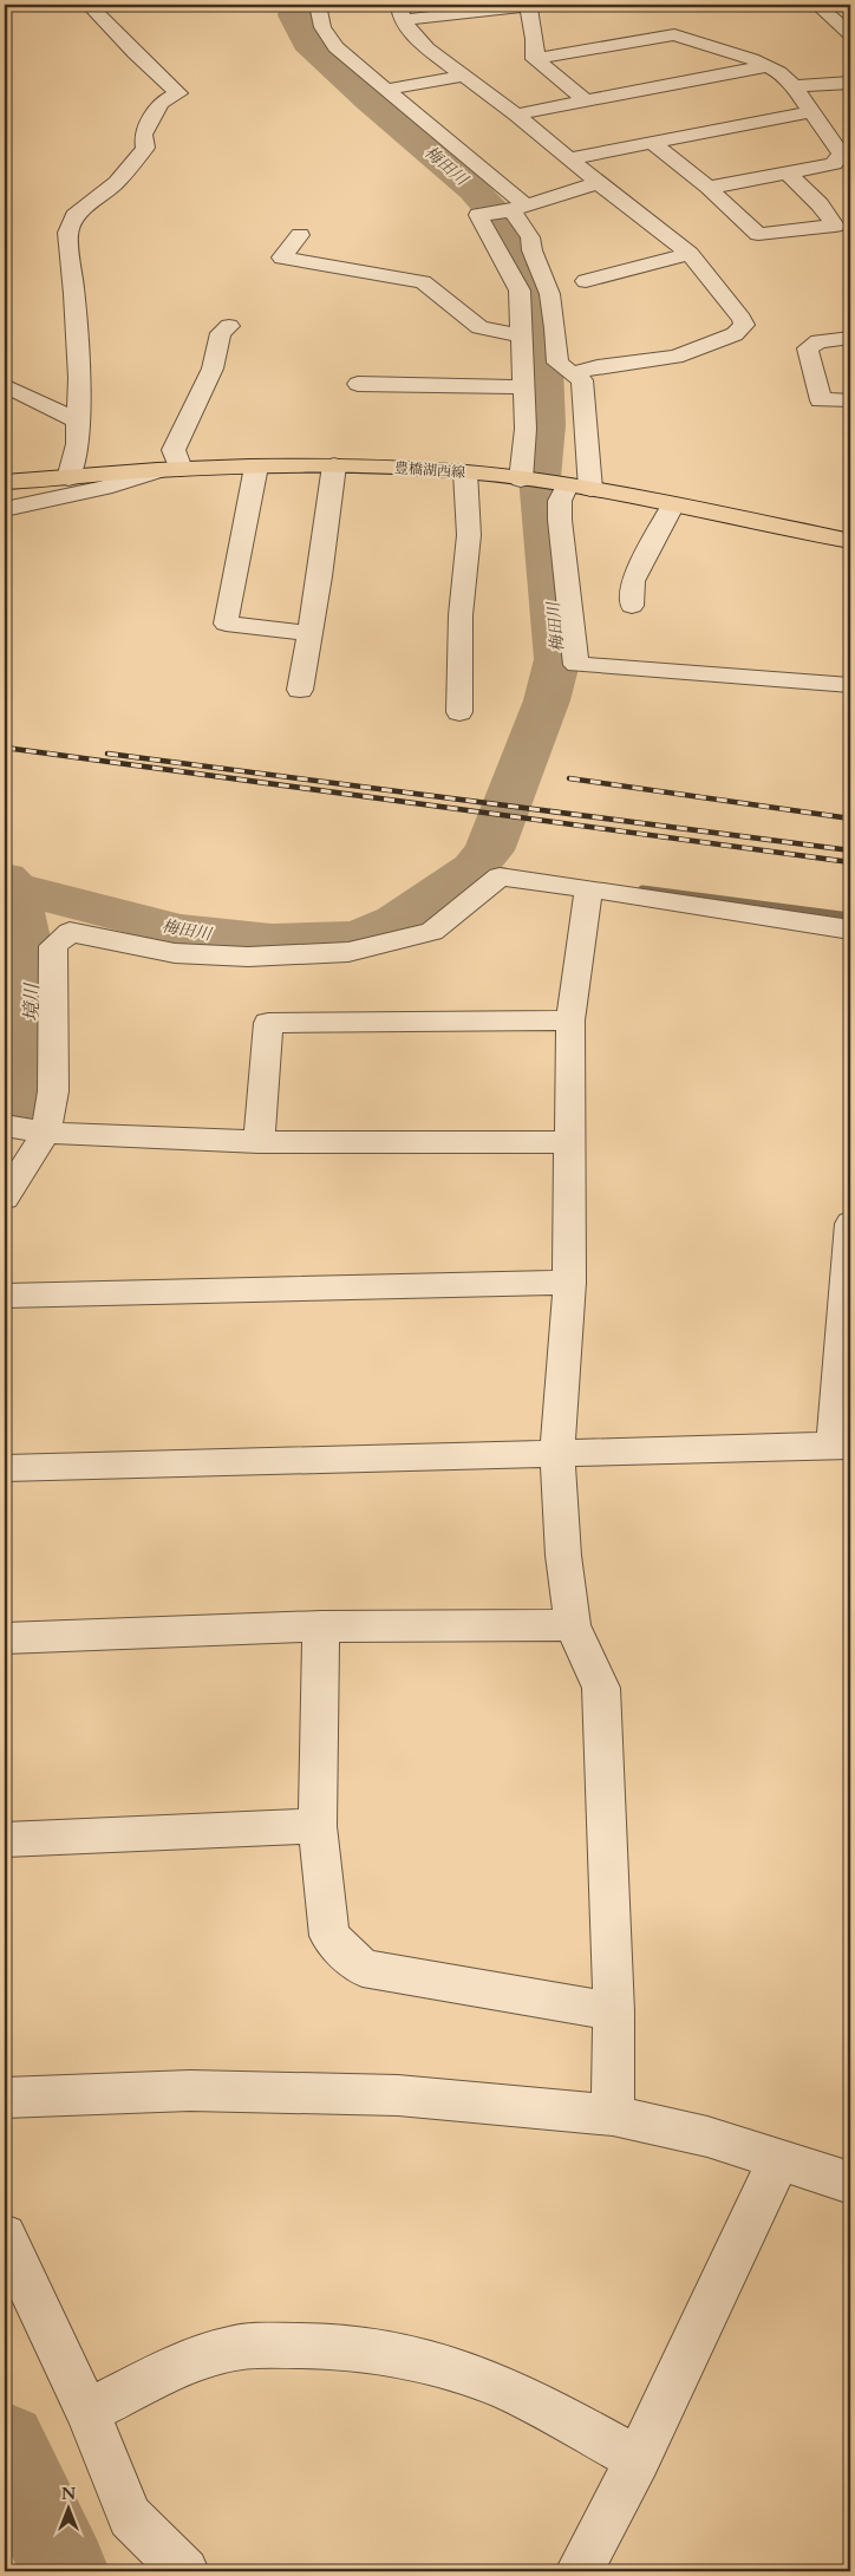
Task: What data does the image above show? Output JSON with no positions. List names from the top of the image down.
{
  "streets": {
    "main road": ["豊橋湖西線"]
  },
  "water": ["梅田川", "境川"],
  "north": "top"
}
